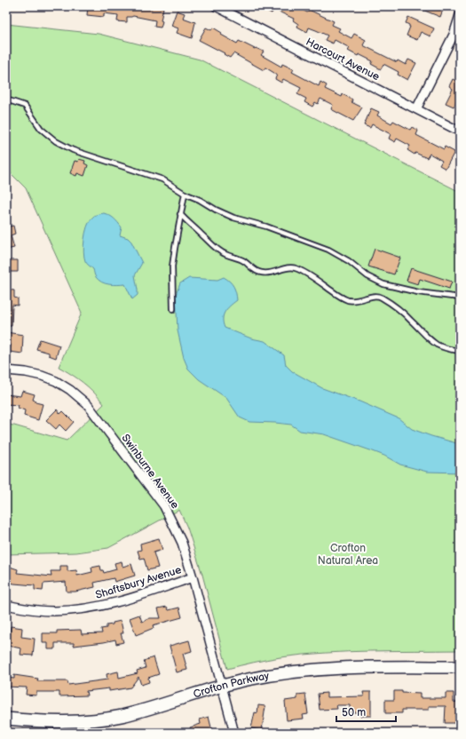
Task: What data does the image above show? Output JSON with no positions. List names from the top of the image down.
{
  "streets": {
    "street": [
      "Harcourt Avenue",
      "Swinburne Avenue",
      "Shaftsbury Avenue",
      "Crofton Parkway"
    ]
  },
  "crossings": [
    ["Swinburne Avenue", "Shaftsbury Avenue"],
    ["Swinburne Avenue", "Crofton Parkway"]
  ],
  "parks": ["Crofton Natural Area"],
  "scale_bar": "50 m"
}
